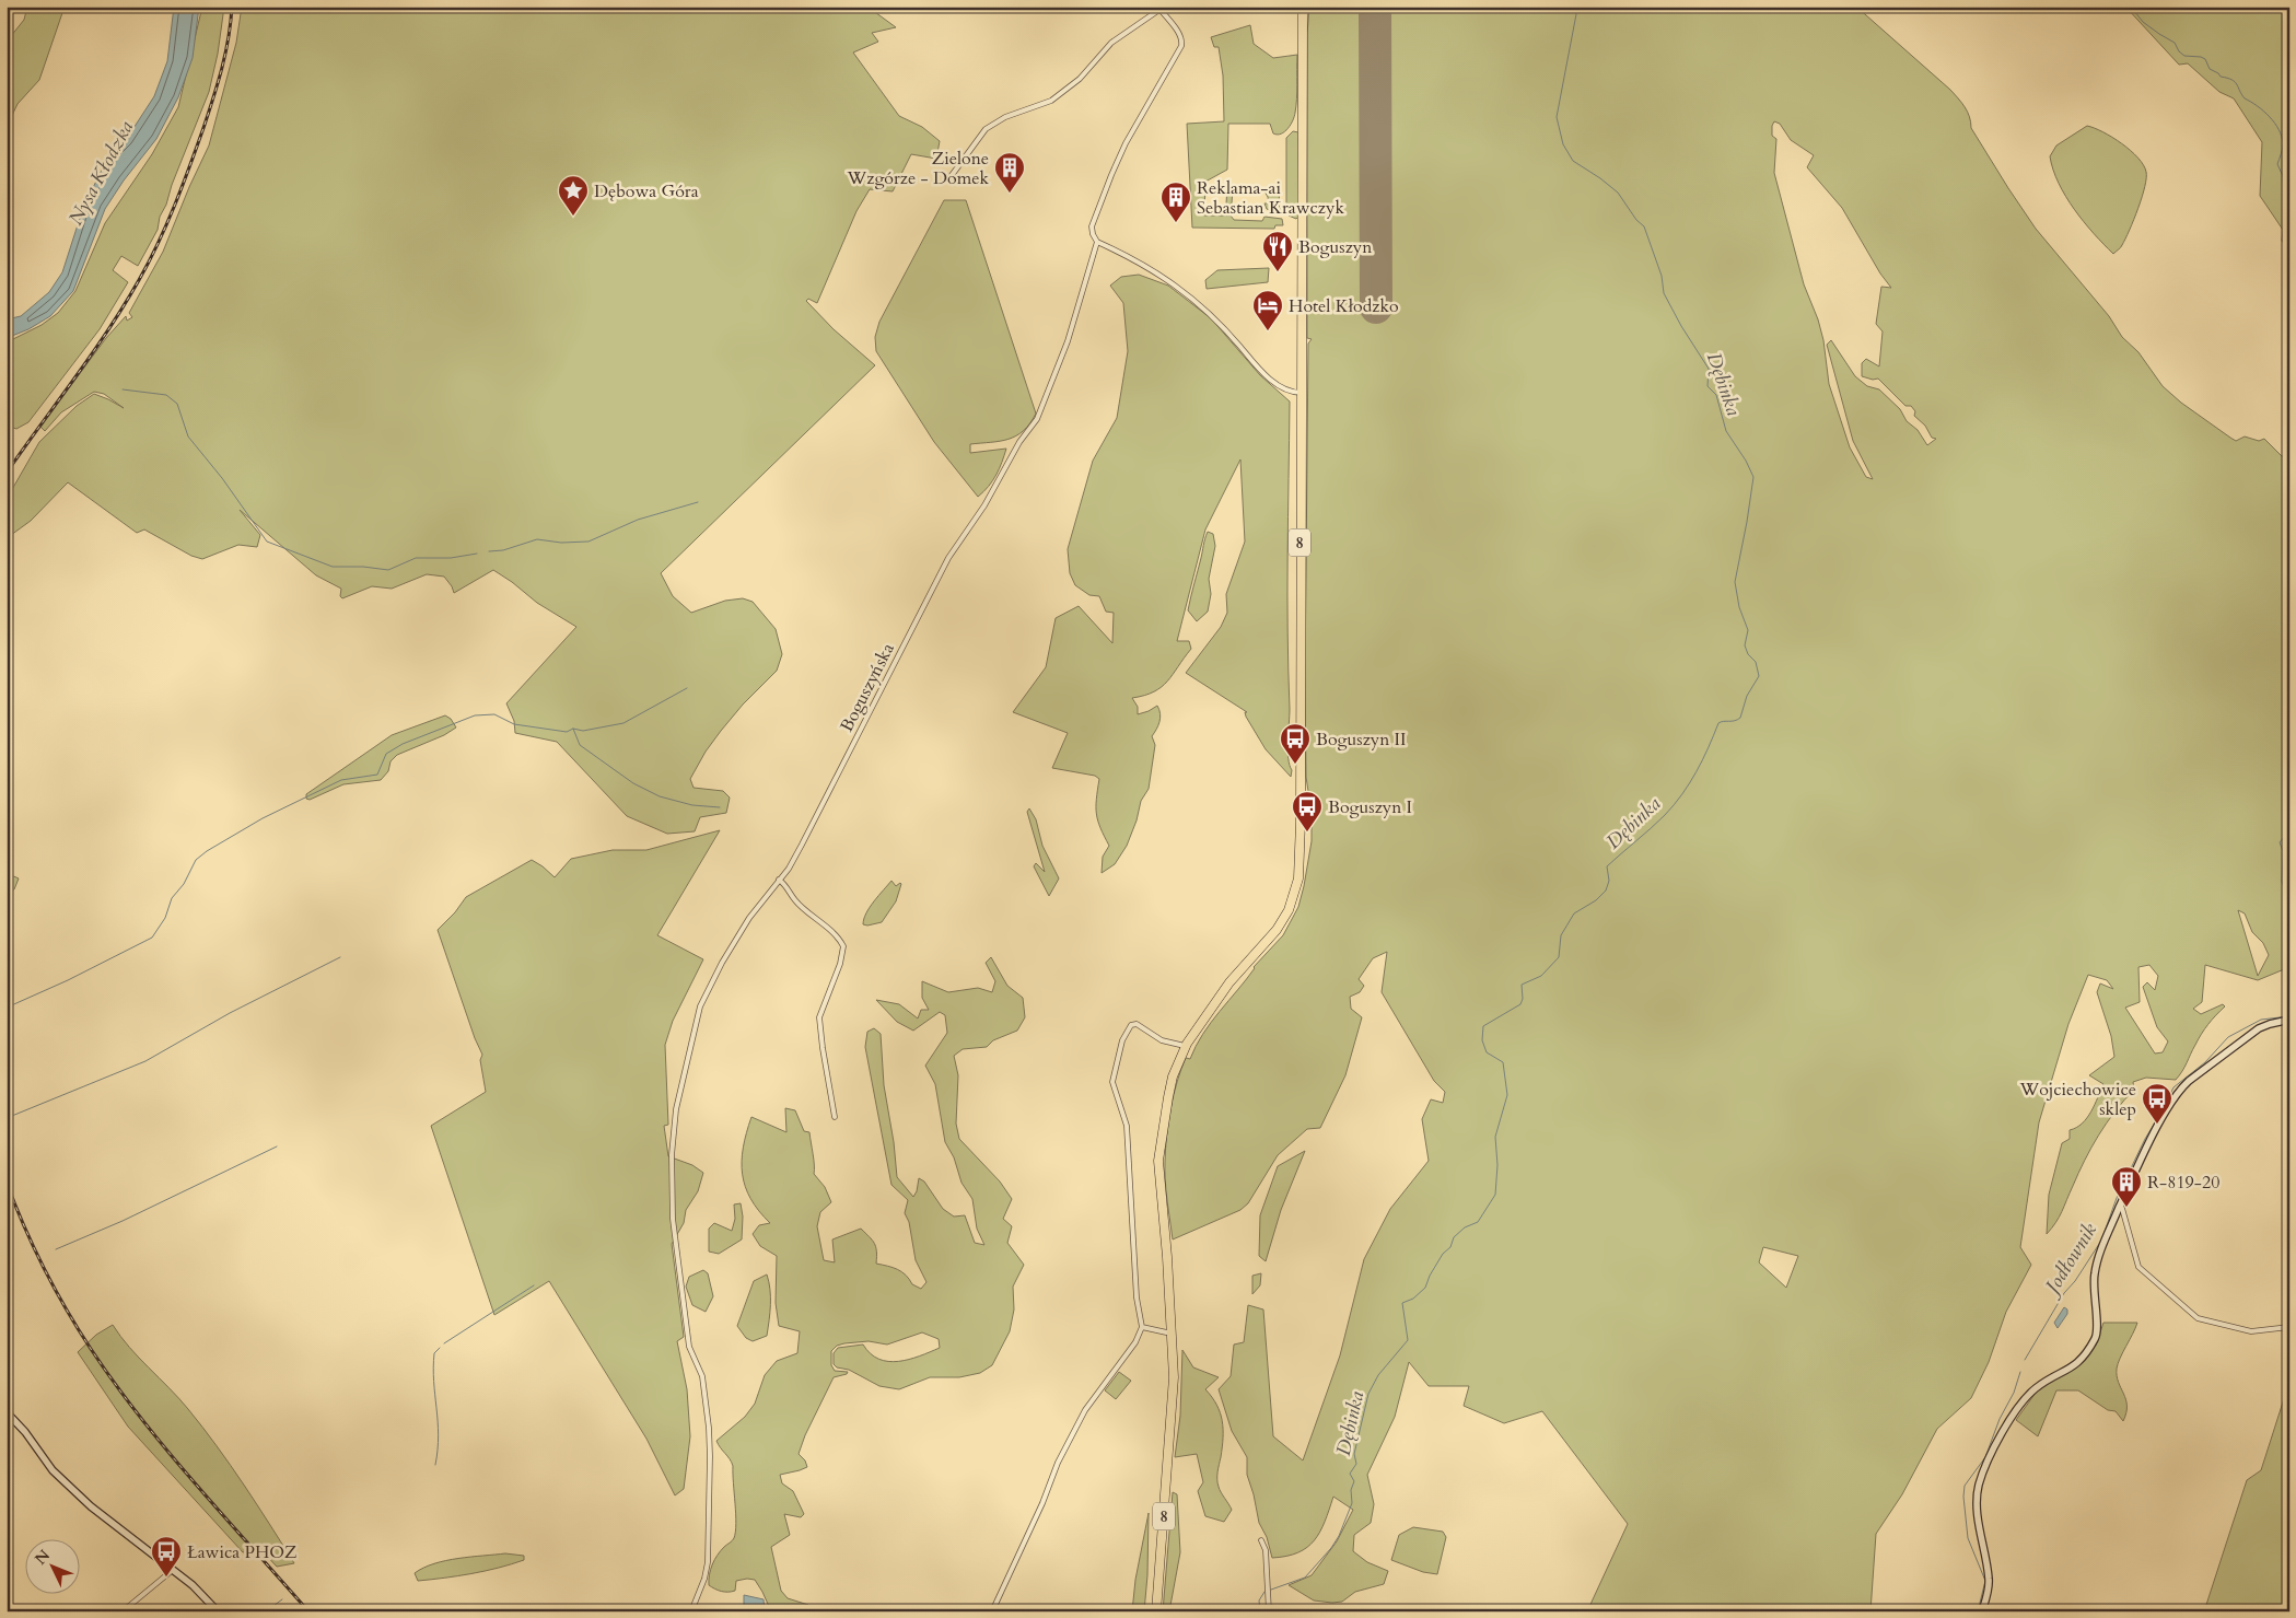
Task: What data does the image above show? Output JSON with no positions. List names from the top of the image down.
{
  "streets": {
    "highway": ["8"],
    "street": ["Boguszyńska"]
  },
  "water": ["Nysa Kłodzka", "Dębinka", "Jodłownik"],
  "places": {
    "building": ["Zielone Wzgórze - Domek", "Reklama-ai Sebastian Krawczyk", "R-819-20"],
    "place": ["Dębowa Góra"],
    "restaurant": ["Boguszyn"],
    "hotel": ["Hotel Kłodzko"],
    "bus stop": [
      "Boguszyn II",
      "Boguszyn I",
      "Wojciechowice sklep",
      "Ławica PHOZ"
    ]
  },
  "north": "top left"
}
